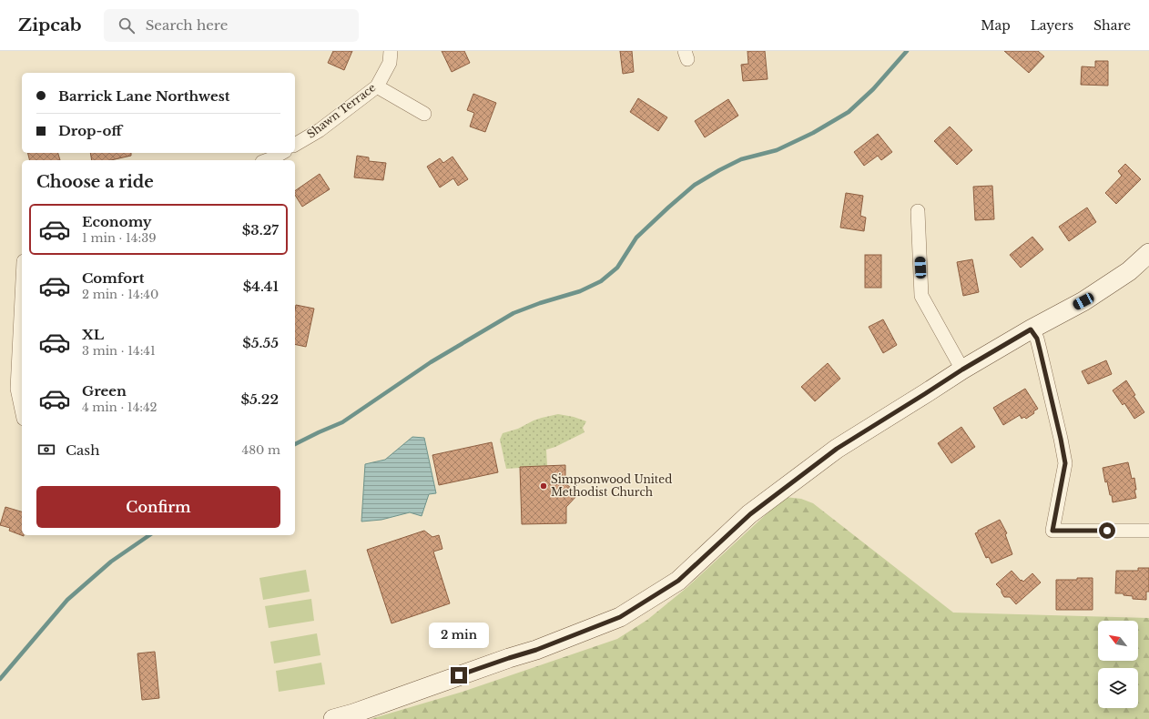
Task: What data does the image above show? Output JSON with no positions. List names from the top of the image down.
{
  "streets": {
    "street": ["Shawn Terrace"]
  },
  "places": ["Simpsonwood United Methodist Church"],
  "north": "top left",
  "page": {
    "header": "Zipcab",
    "search": "Search here",
    "nav": ["Map", "Layers", "Share"],
    "banner": ["Barrick Lane Northwest", "Drop-off"],
    "heading": "Choose a ride",
    "list": [
      {
        "name": "Economy",
        "note": "1 min · 14:39",
        "value": "$3.27"
      },
      {
        "name": "Comfort",
        "note": "2 min · 14:40",
        "value": "$4.41"
      },
      {
        "name": "XL",
        "note": "3 min · 14:41",
        "value": "$5.55"
      },
      {
        "name": "Green",
        "note": "4 min · 14:42",
        "value": "$5.22"
      }
    ],
    "pay": ["Cash", "480 m"],
    "buttons": "Confirm",
    "bubble": "2 min"
  }
}
